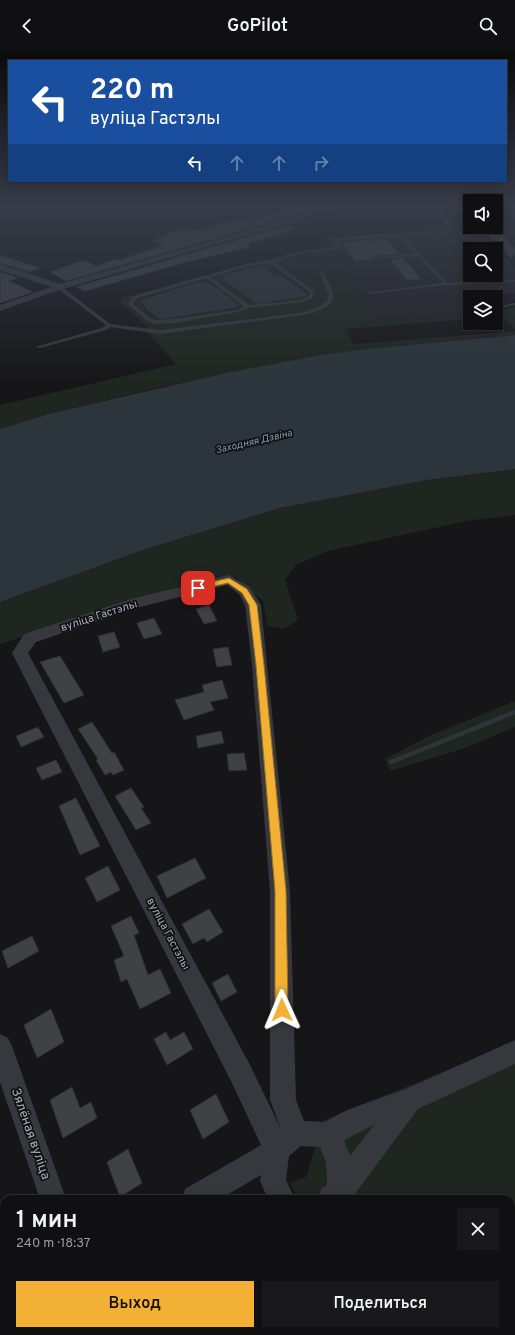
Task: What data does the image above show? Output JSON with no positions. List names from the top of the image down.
{
  "streets": {
    "street": ["вуліца Гастэлы", "Зялёная вуліца"]
  },
  "water": ["Заходняя Дзвіна"],
  "page": {
    "header": "GoPilot",
    "turn": ["220 m", "вуліца Гастэлы"],
    "heading": ["1 мин", "240 m · 18:37"],
    "buttons": ["Выход", "Поделиться"]
  }
}
